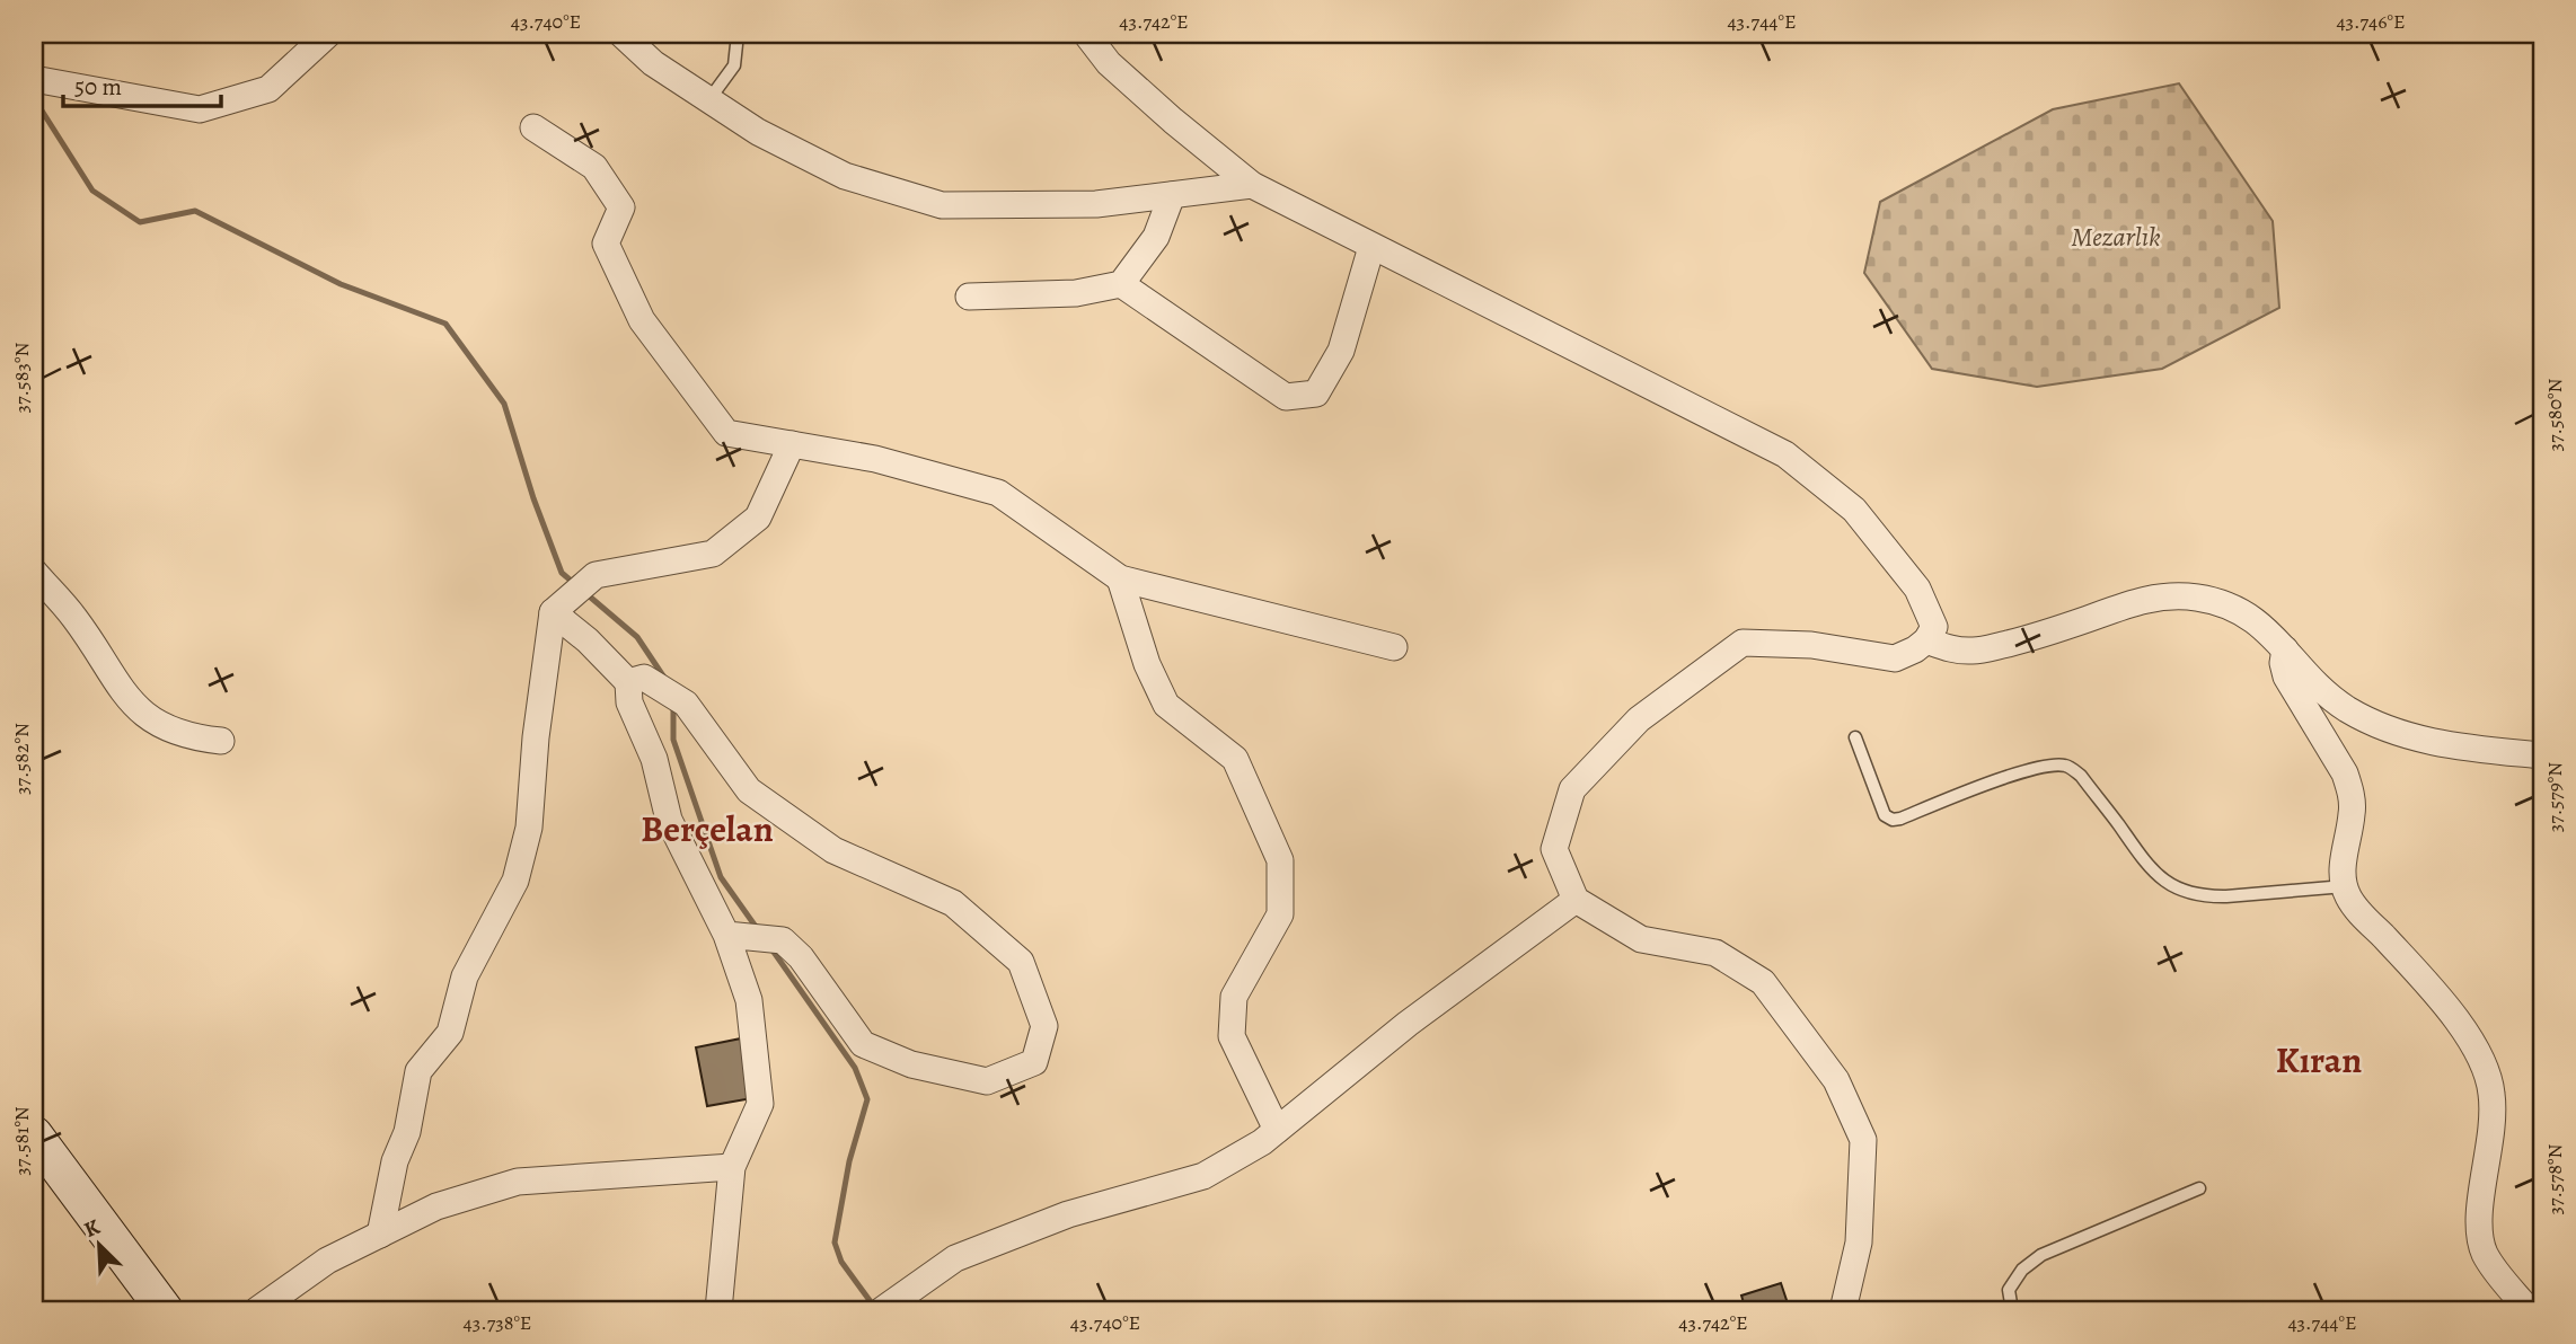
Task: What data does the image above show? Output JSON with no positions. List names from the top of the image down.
{
  "districts": ["Berçelan", "Kıran"],
  "parks": ["Mezarlık"],
  "scale_bar": "50 m",
  "north": "top left",
  "coordinates": [
    "43.740°E",
    "43.742°E",
    "43.744°E",
    "43.746°E",
    "37.583°N",
    "37.580°N",
    "37.582°N",
    "37.579°N",
    "37.581°N",
    "37.578°N",
    "43.738°E"
  ]
}
